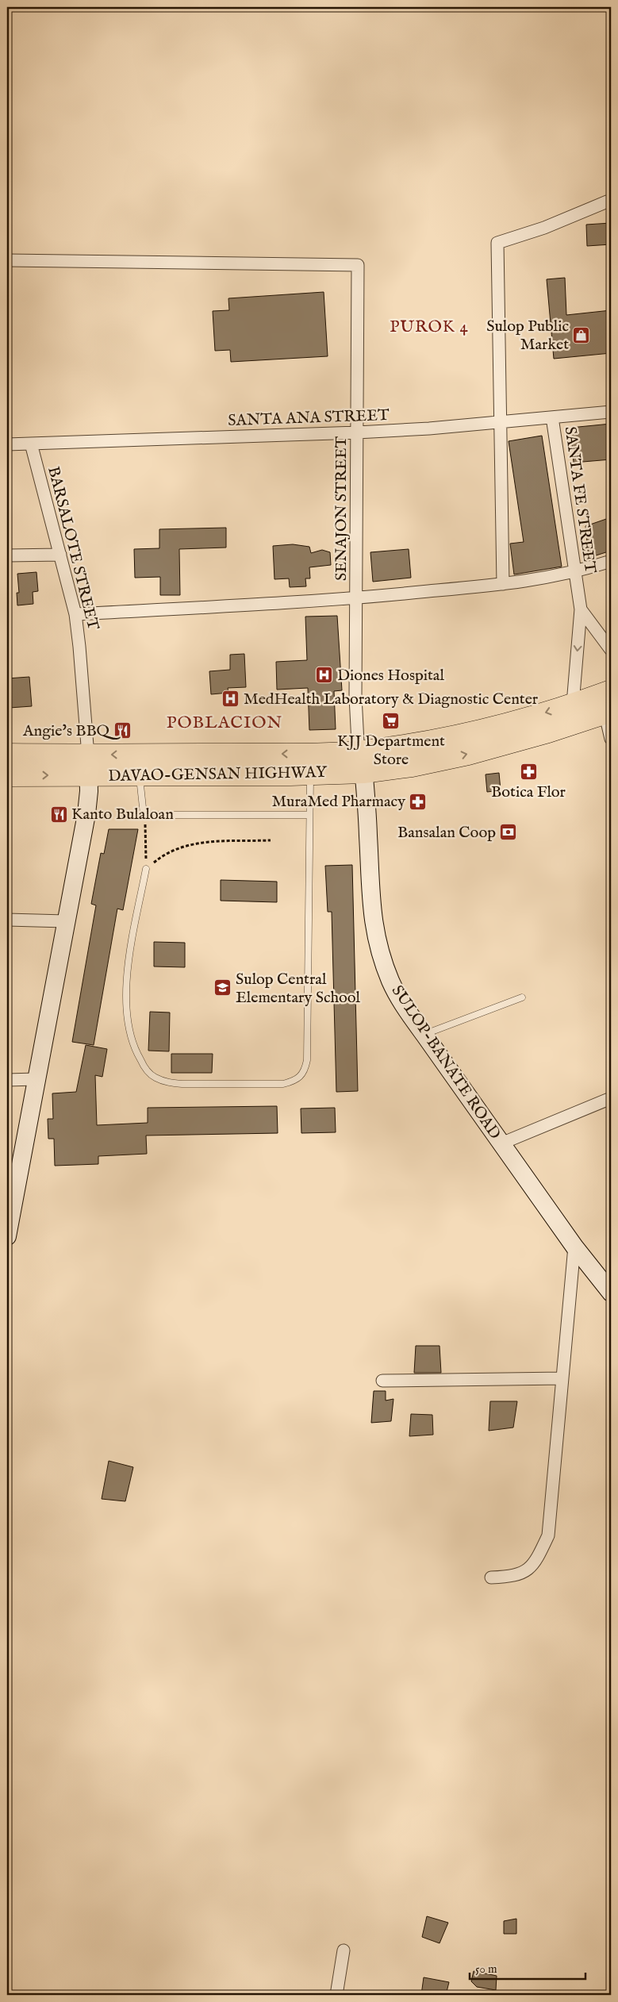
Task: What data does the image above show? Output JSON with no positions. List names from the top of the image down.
{
  "streets": {
    "highway": ["DAVAO-GENSAN HIGHWAY"],
    "main road": ["SULOP-BANATE ROAD"],
    "street": [
      "SANTA ANA STREET",
      "SANTA FE STREET",
      "SENAJON STREET",
      "BARSALOTE STREET"
    ]
  },
  "crossings": [
    ["SANTA ANA STREET", "SANTA FE STREET"],
    ["SANTA ANA STREET", "SENAJON STREET"],
    ["SANTA ANA STREET", "BARSALOTE STREET"],
    ["SANTA FE STREET", "DAVAO-GENSAN HIGHWAY"],
    ["SENAJON STREET", "DAVAO-GENSAN HIGHWAY"],
    ["SENAJON STREET", "SULOP-BANATE ROAD"],
    ["BARSALOTE STREET", "DAVAO-GENSAN HIGHWAY"],
    ["DAVAO-GENSAN HIGHWAY", "SULOP-BANATE ROAD"]
  ],
  "districts": ["PUROK 4", "POBLACION"],
  "places": {
    "shop": ["Sulop Public Market"],
    "hospital": ["Diones Hospital", "MedHealth Laboratory & Diagnostic Center"],
    "supermarket": ["KJJ Department Store"],
    "restaurant": ["Angie's BBQ", "Kanto Bulaloan"],
    "pharmacy": ["Botica Flor", "MuraMed Pharmacy"],
    "bank": ["Bansalan Coop"],
    "school or university": ["Sulop Central Elementary School"]
  },
  "scale_bar": "50 m"
}
